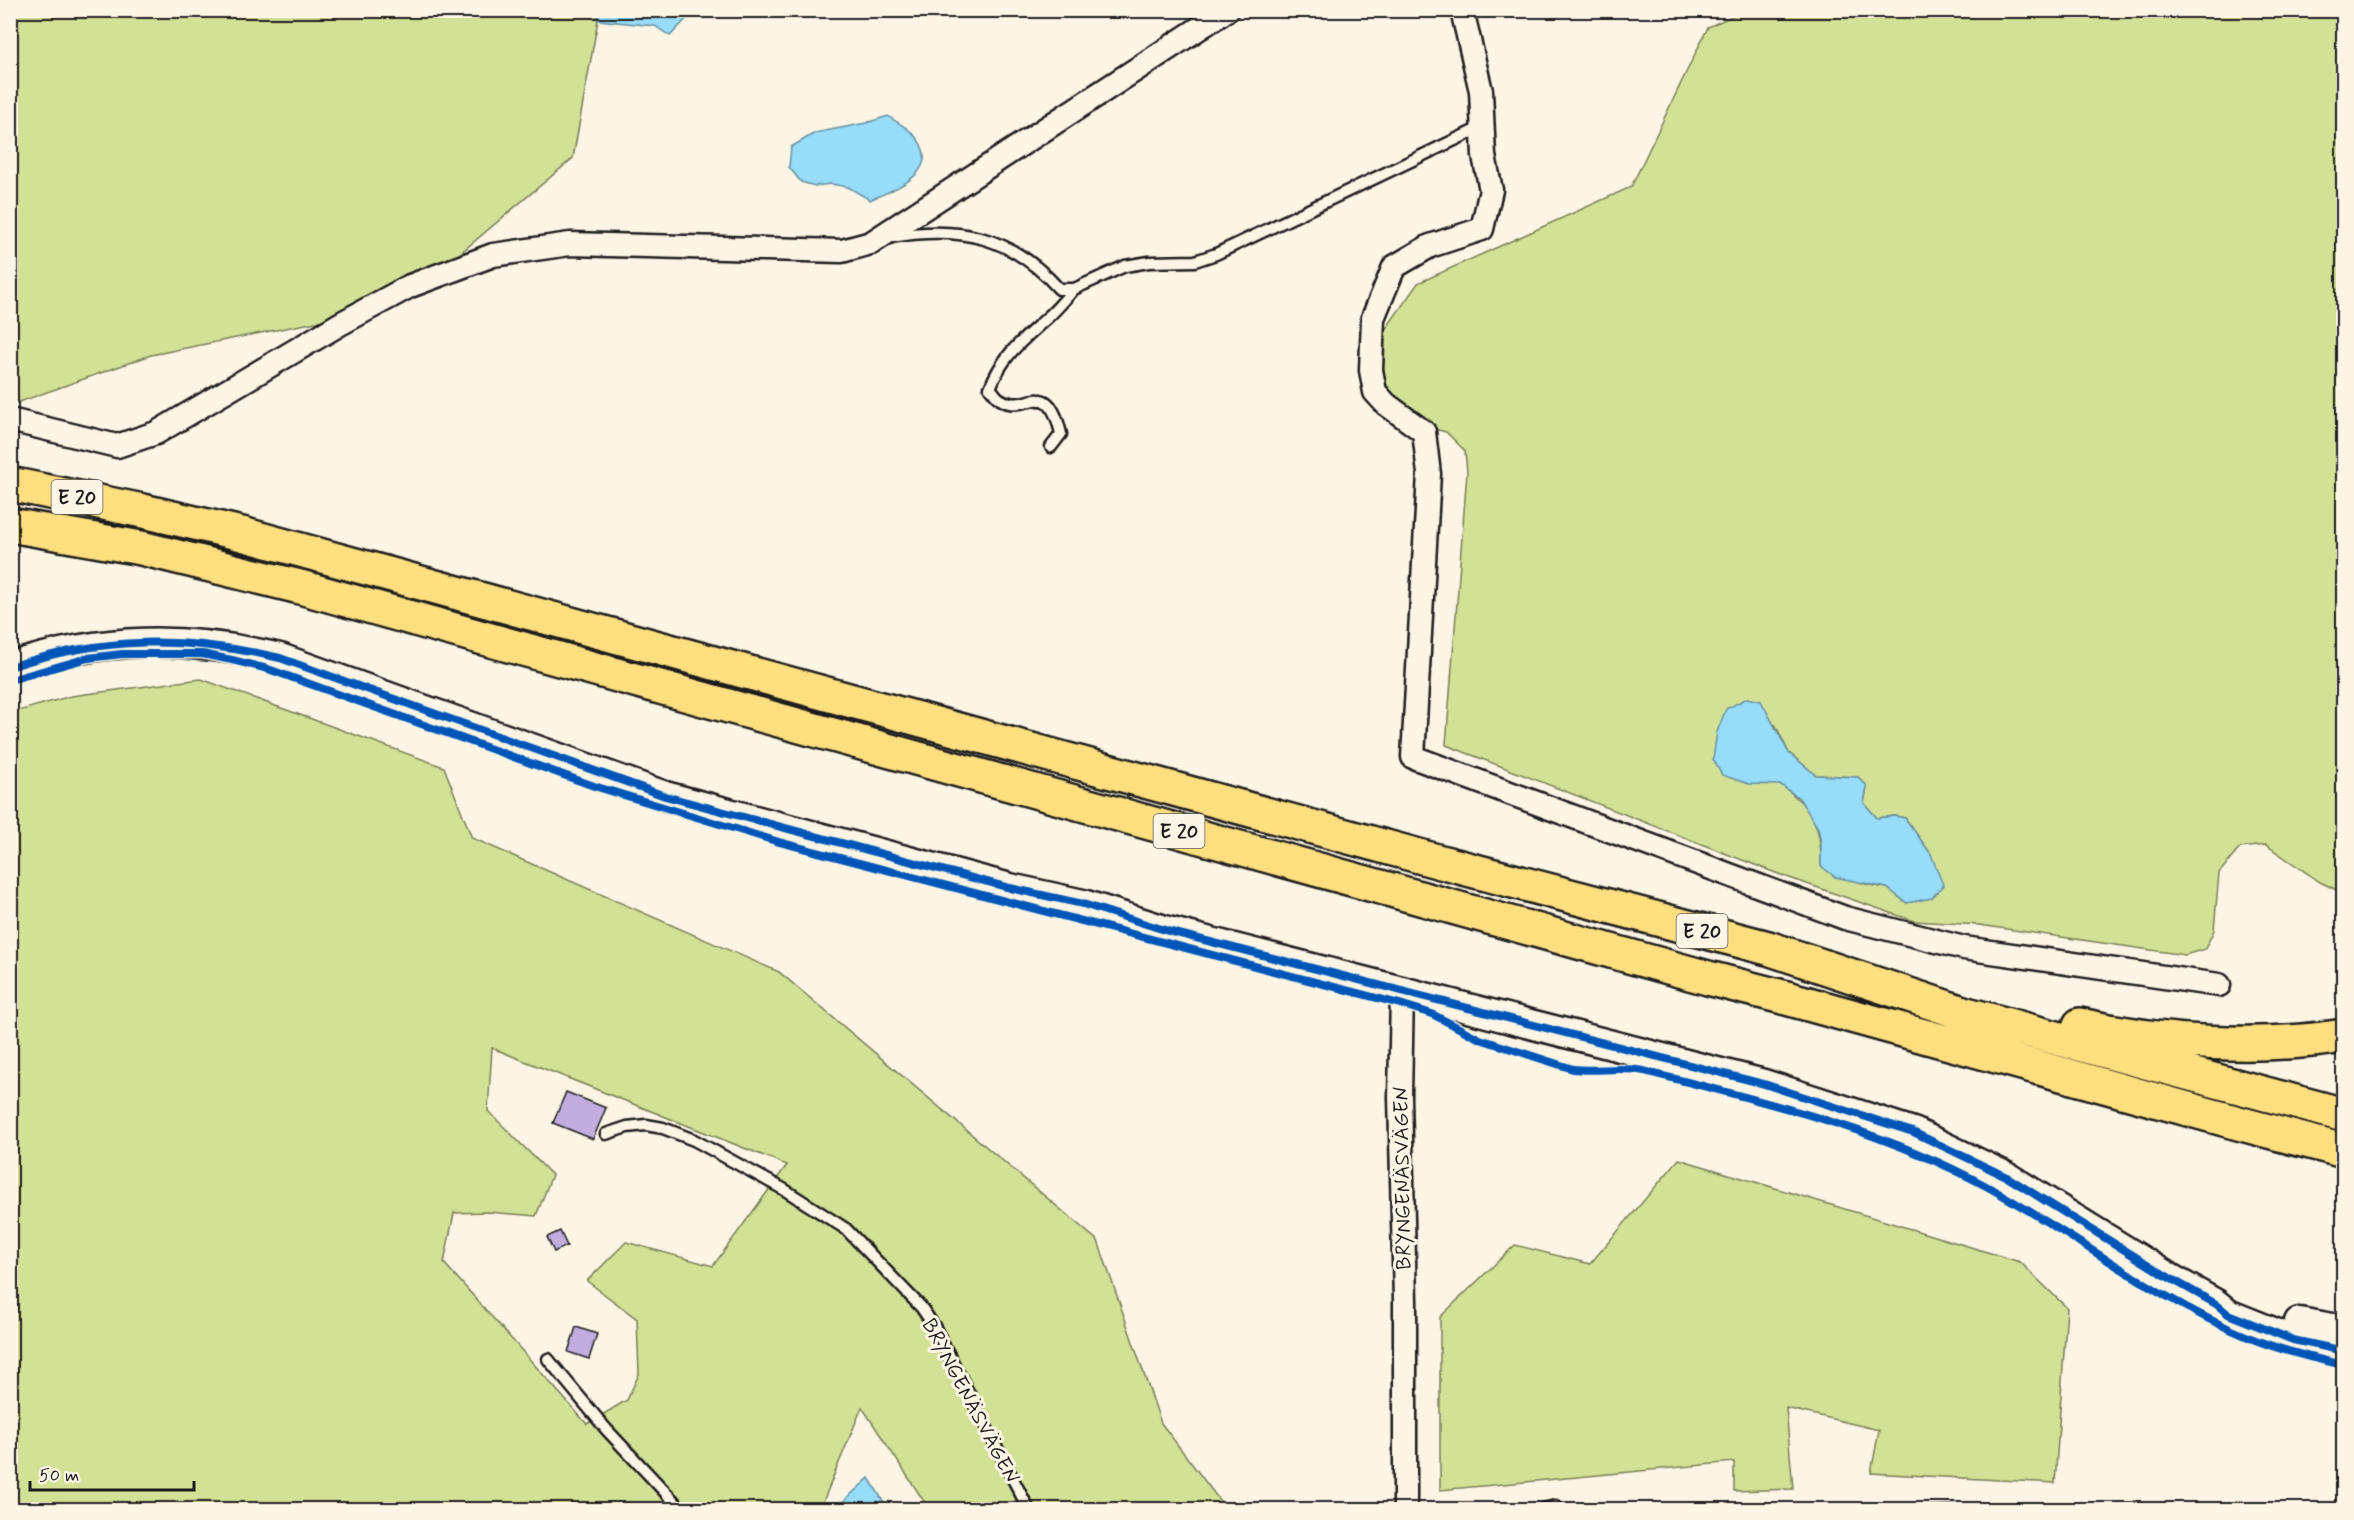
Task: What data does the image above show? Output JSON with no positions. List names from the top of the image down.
{
  "streets": {
    "highway": ["E 20"],
    "street": ["BRYNGENÄSVÄGEN"]
  },
  "scale_bar": "50 m"
}
